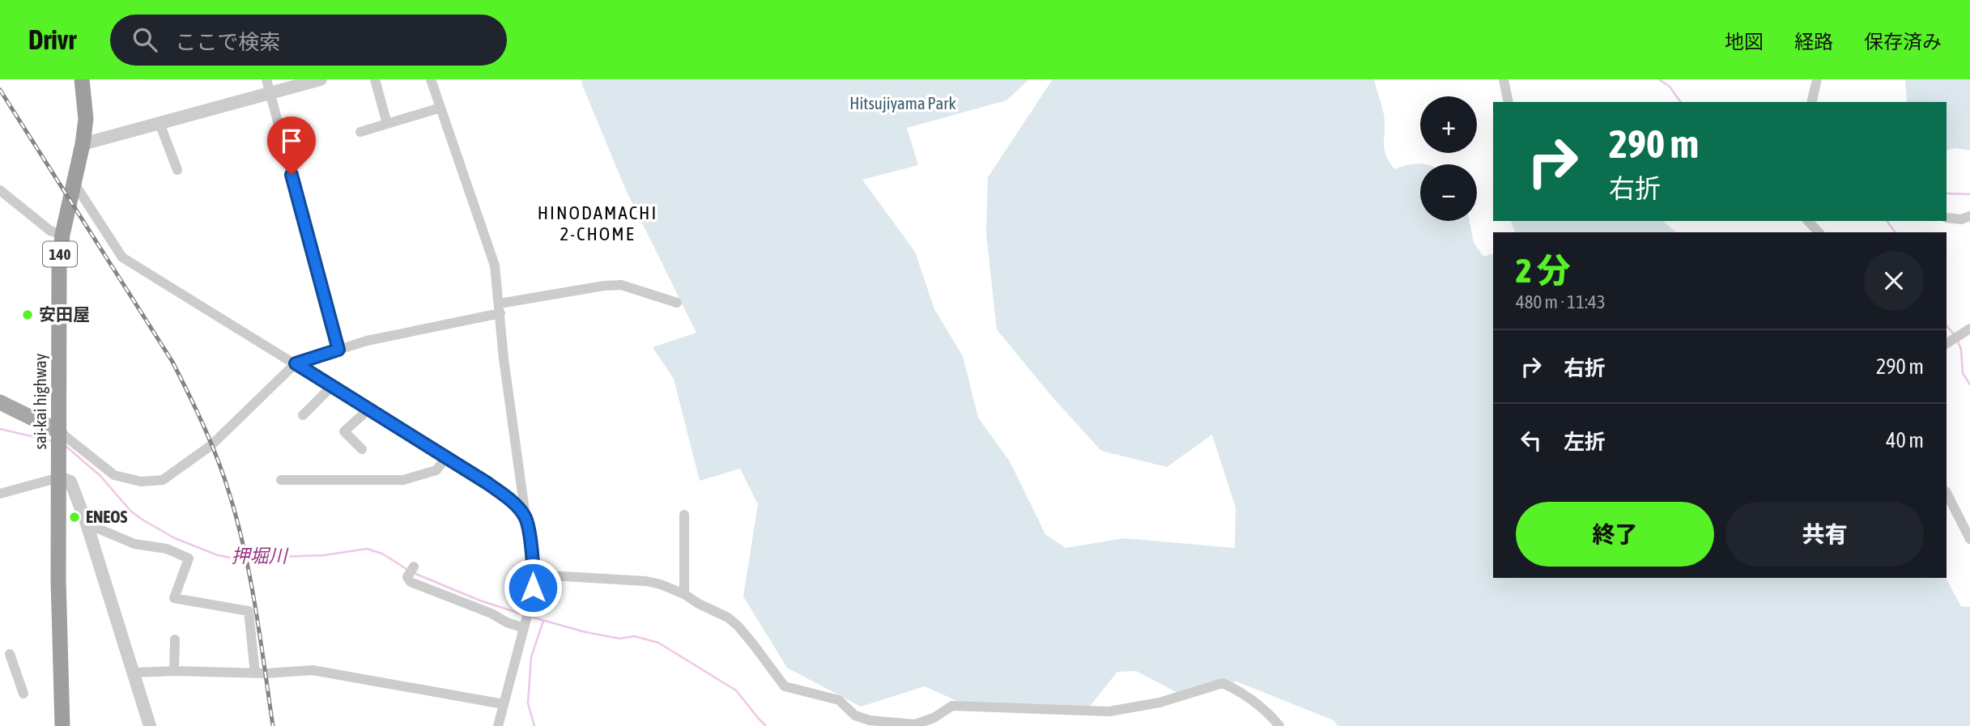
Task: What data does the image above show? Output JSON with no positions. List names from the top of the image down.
{
  "streets": {
    "highway": ["140", "sai-kai highway"]
  },
  "districts": ["HINODAMACHI 2-CHOME"],
  "water": ["押堀川"],
  "parks": ["Hitsujiyama Park"],
  "places": ["安田屋", "ENEOS"],
  "page": {
    "header": "Drivr",
    "search": "ここで検索",
    "nav": ["地図", "経路", "保存済み"],
    "map_buttons": ["+", "−"],
    "turn": ["290 m", "右折"],
    "heading": ["2 分", "480 m · 11:43"],
    "list": [
      {
        "name": "右折",
        "value": "290 m"
      },
      {
        "name": "左折",
        "value": "40 m"
      }
    ],
    "buttons": ["終了", "共有"]
  }
}
